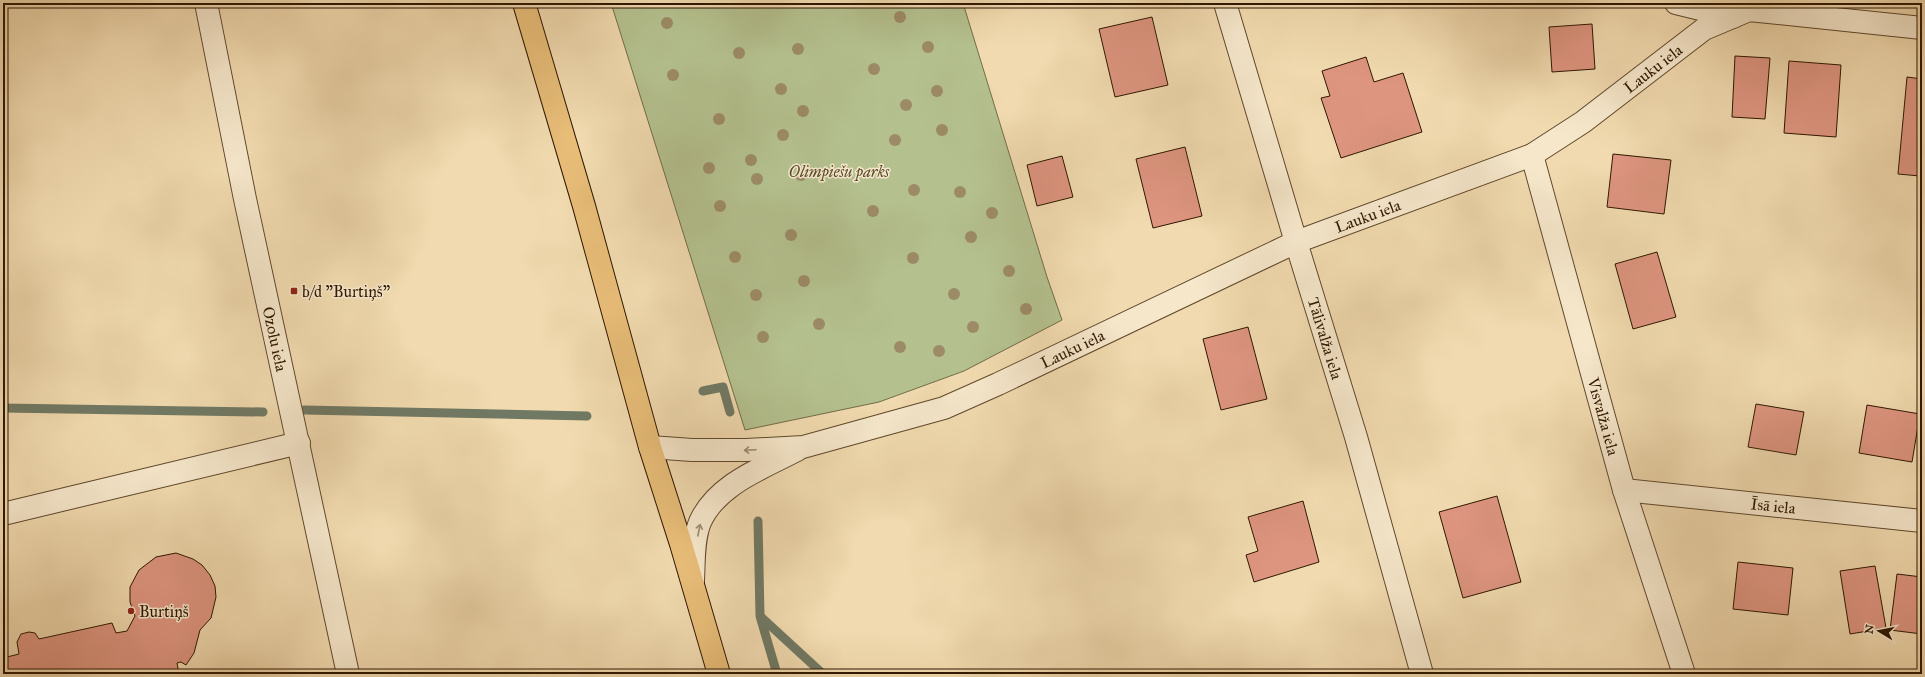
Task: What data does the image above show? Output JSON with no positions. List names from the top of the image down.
{
  "streets": {
    "street": [
      "Lauku iela",
      "Tālivalža iela",
      "Ozolu iela",
      "Visvalža iela",
      "Īsā iela"
    ]
  },
  "crossings": [
    ["Lauku iela", "Tālivalža iela"],
    ["Lauku iela", "Visvalža iela"],
    ["Visvalža iela", "Īsā iela"]
  ],
  "parks": ["Olimpiešu parks"],
  "places": {
    "transit": ["b/d \"Burtiņš\""],
    "other": ["Burtiņš"]
  },
  "north": "left"
}
